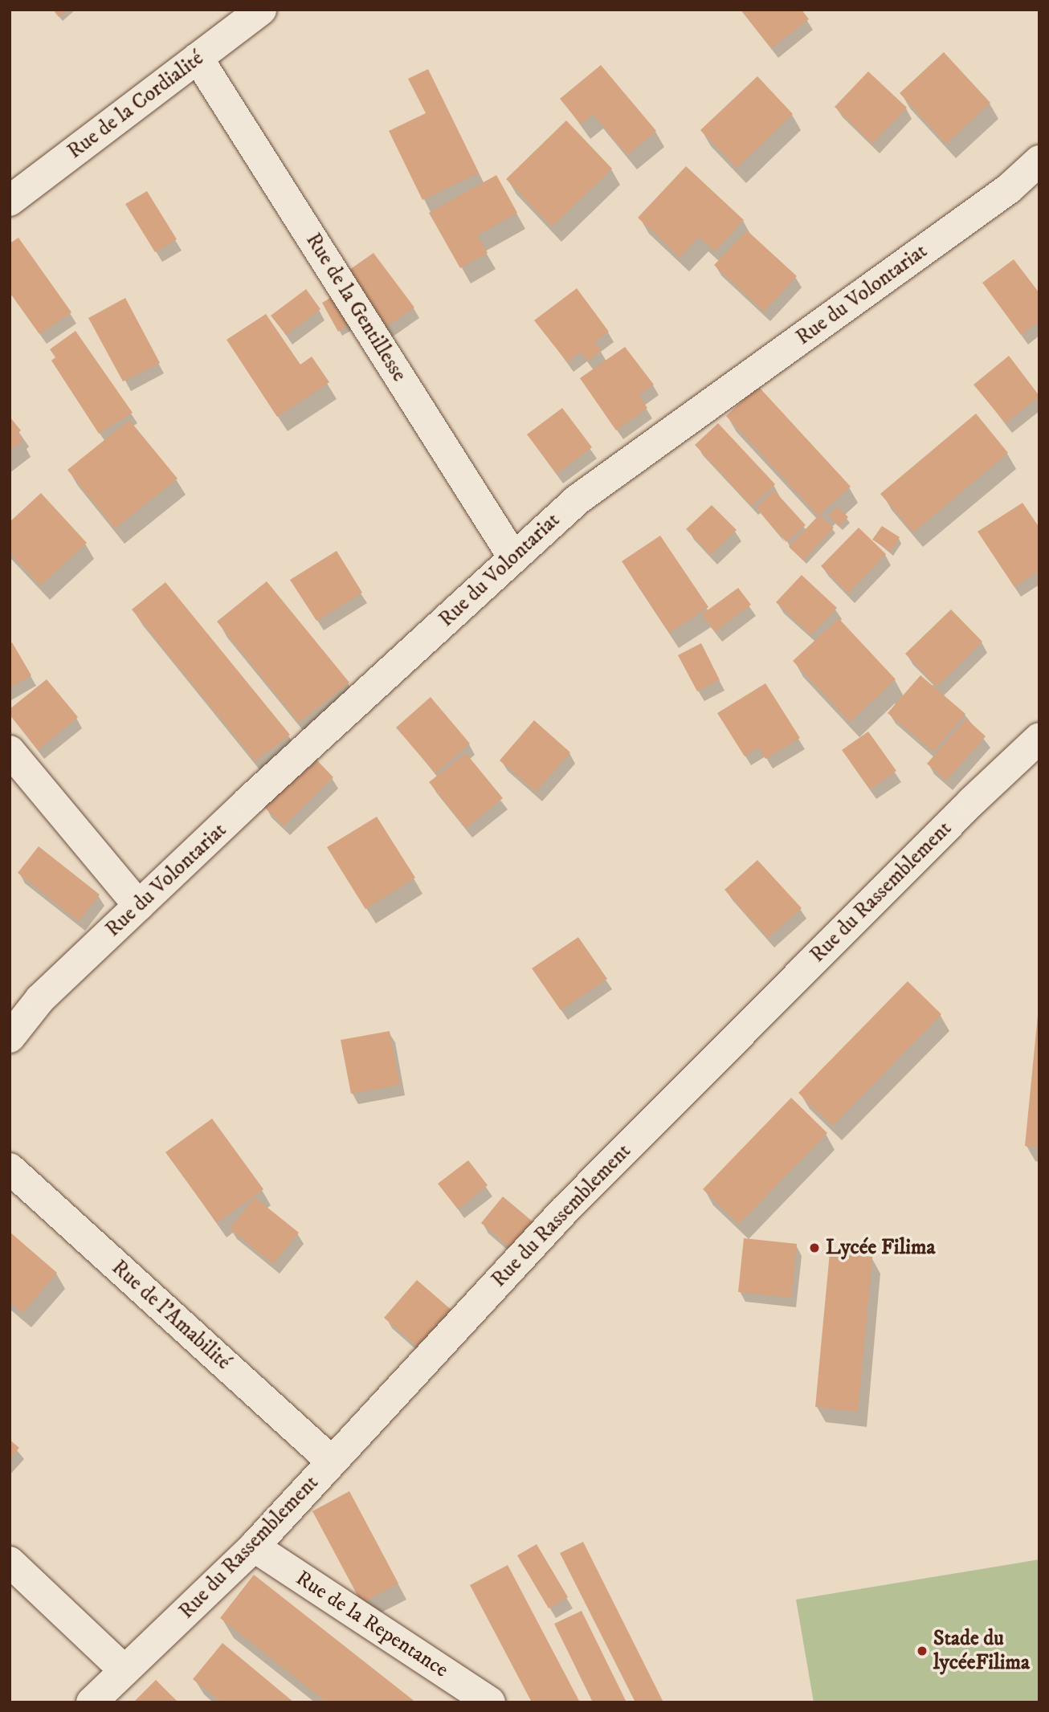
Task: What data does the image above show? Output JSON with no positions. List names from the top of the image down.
{
  "streets": {
    "street": [
      "Rue de la Cordialité",
      "Rue du Volontariat",
      "Rue de la Gentillesse",
      "Rue du Rassemblement",
      "Rue de l'Amabilité",
      "Rue de la Repentance"
    ]
  },
  "crossings": [
    ["Rue de la Cordialité", "Rue de la Gentillesse"],
    ["Rue du Volontariat", "Rue de la Gentillesse"],
    ["Rue du Rassemblement", "Rue de l'Amabilité"],
    ["Rue du Rassemblement", "Rue de la Repentance"]
  ],
  "places": ["Lycée Filima", "Stade du lycéeFilima"]
}
